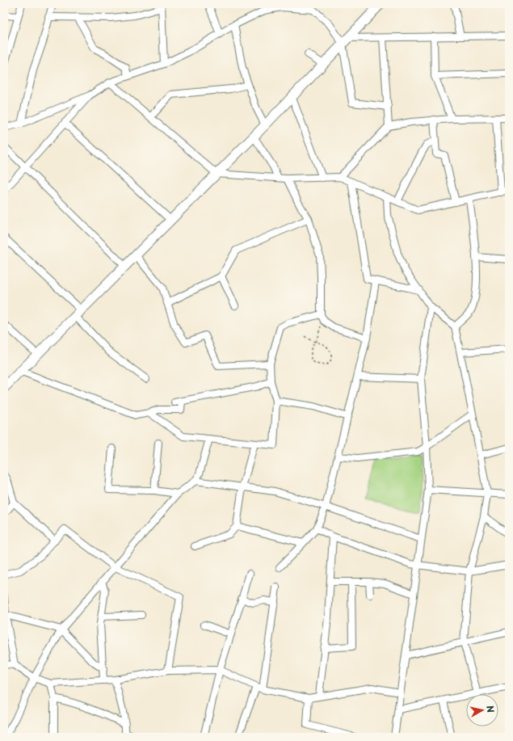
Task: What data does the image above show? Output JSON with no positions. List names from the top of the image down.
{
  "north": "right"
}
